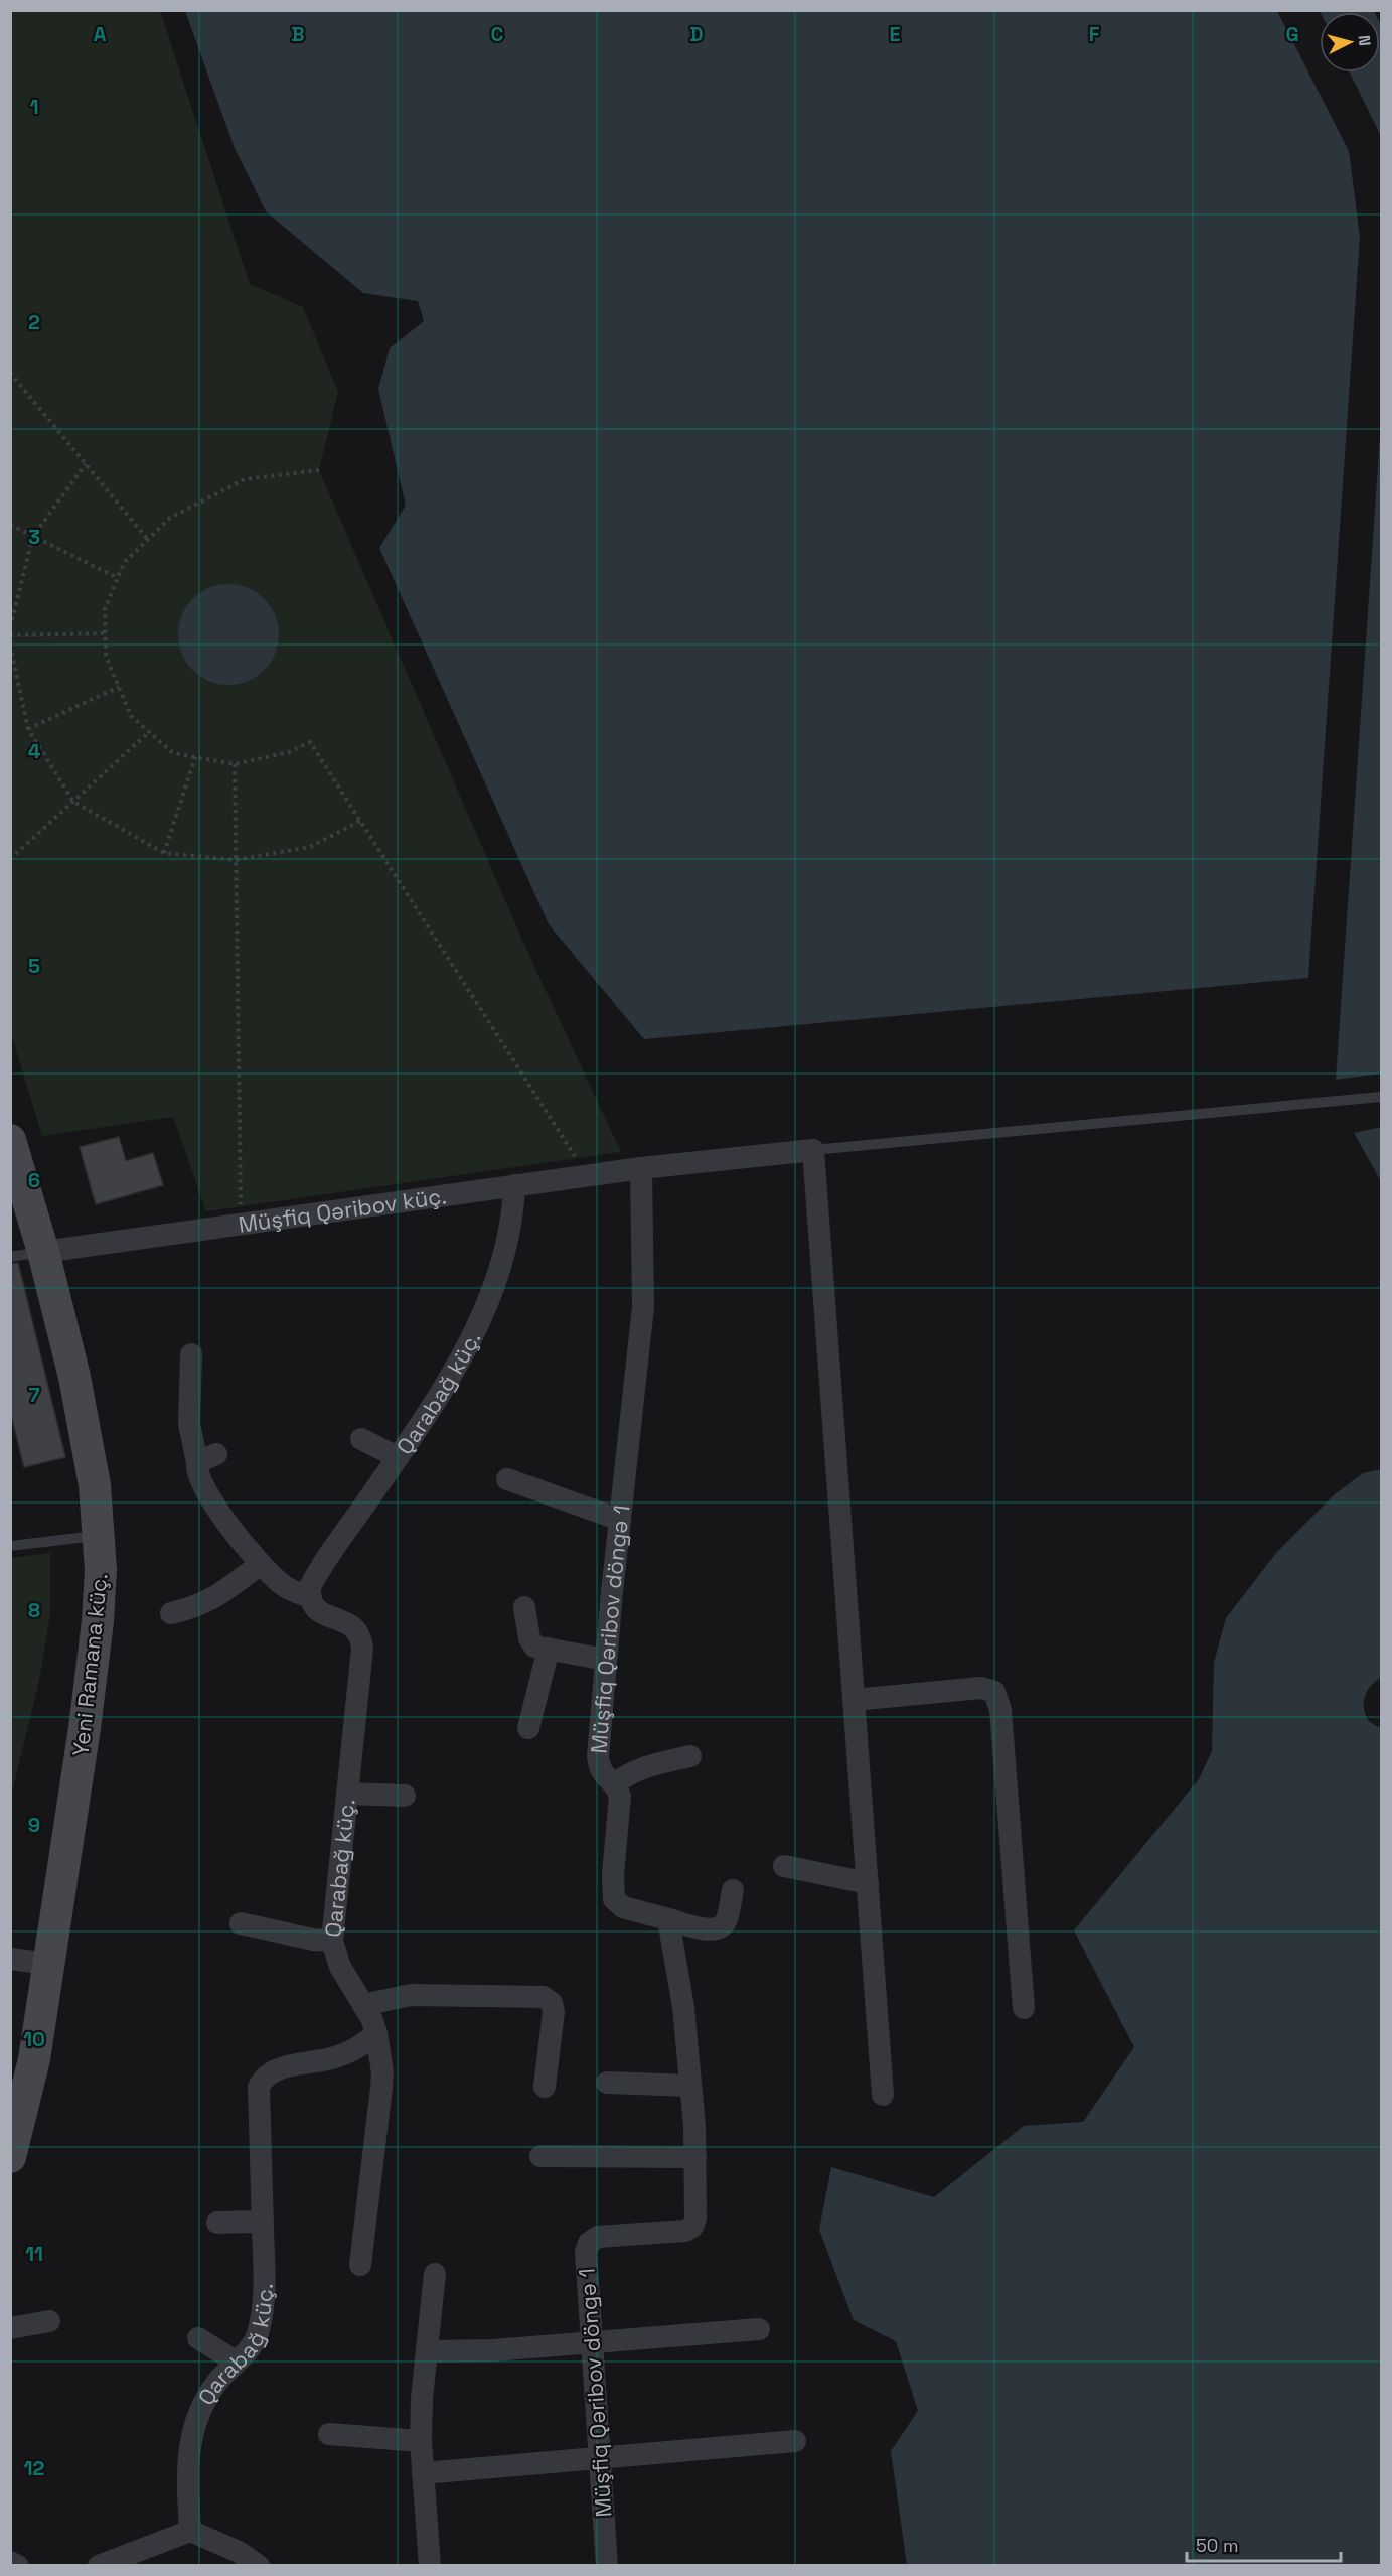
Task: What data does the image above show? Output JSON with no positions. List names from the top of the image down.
{
  "streets": {
    "street": [
      "Müşfiq Qəribov küç.",
      "Qarabağ küç.",
      "Müşfiq Qəribov döngə 1",
      "Yeni Ramana küç."
    ]
  },
  "crossings": [
    ["Müşfiq Qəribov küç.", "Qarabağ küç."],
    ["Müşfiq Qəribov küç.", "Müşfiq Qəribov döngə 1"],
    ["Müşfiq Qəribov küç.", "Yeni Ramana küç."]
  ],
  "scale_bar": "50 m",
  "north": "right",
  "grid": {
    "columns": [
      "A",
      "B",
      "C",
      "D",
      "E",
      "F",
      "G"
    ],
    "rows": [
      "1",
      "2",
      "3",
      "4",
      "5",
      "6",
      "7",
      "8",
      "9",
      "10",
      "11",
      "12"
    ]
  }
}
